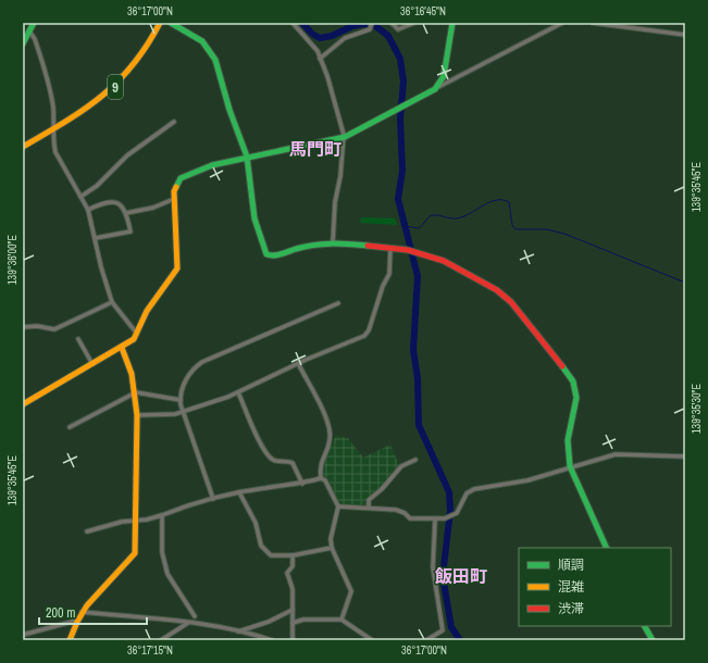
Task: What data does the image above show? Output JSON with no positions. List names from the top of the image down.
{
  "streets": {
    "street": ["9"]
  },
  "districts": ["馬門町", "飯田町"],
  "legend": ["順調", "混雑", "渋滞"],
  "scale_bar": "200 m",
  "coordinates": [
    "36°17'00\"N",
    "36°16'45\"N",
    "139°35'45\"E",
    "139°36'00\"E",
    "139°35'30\"E",
    "36°17'15\"N"
  ]
}
